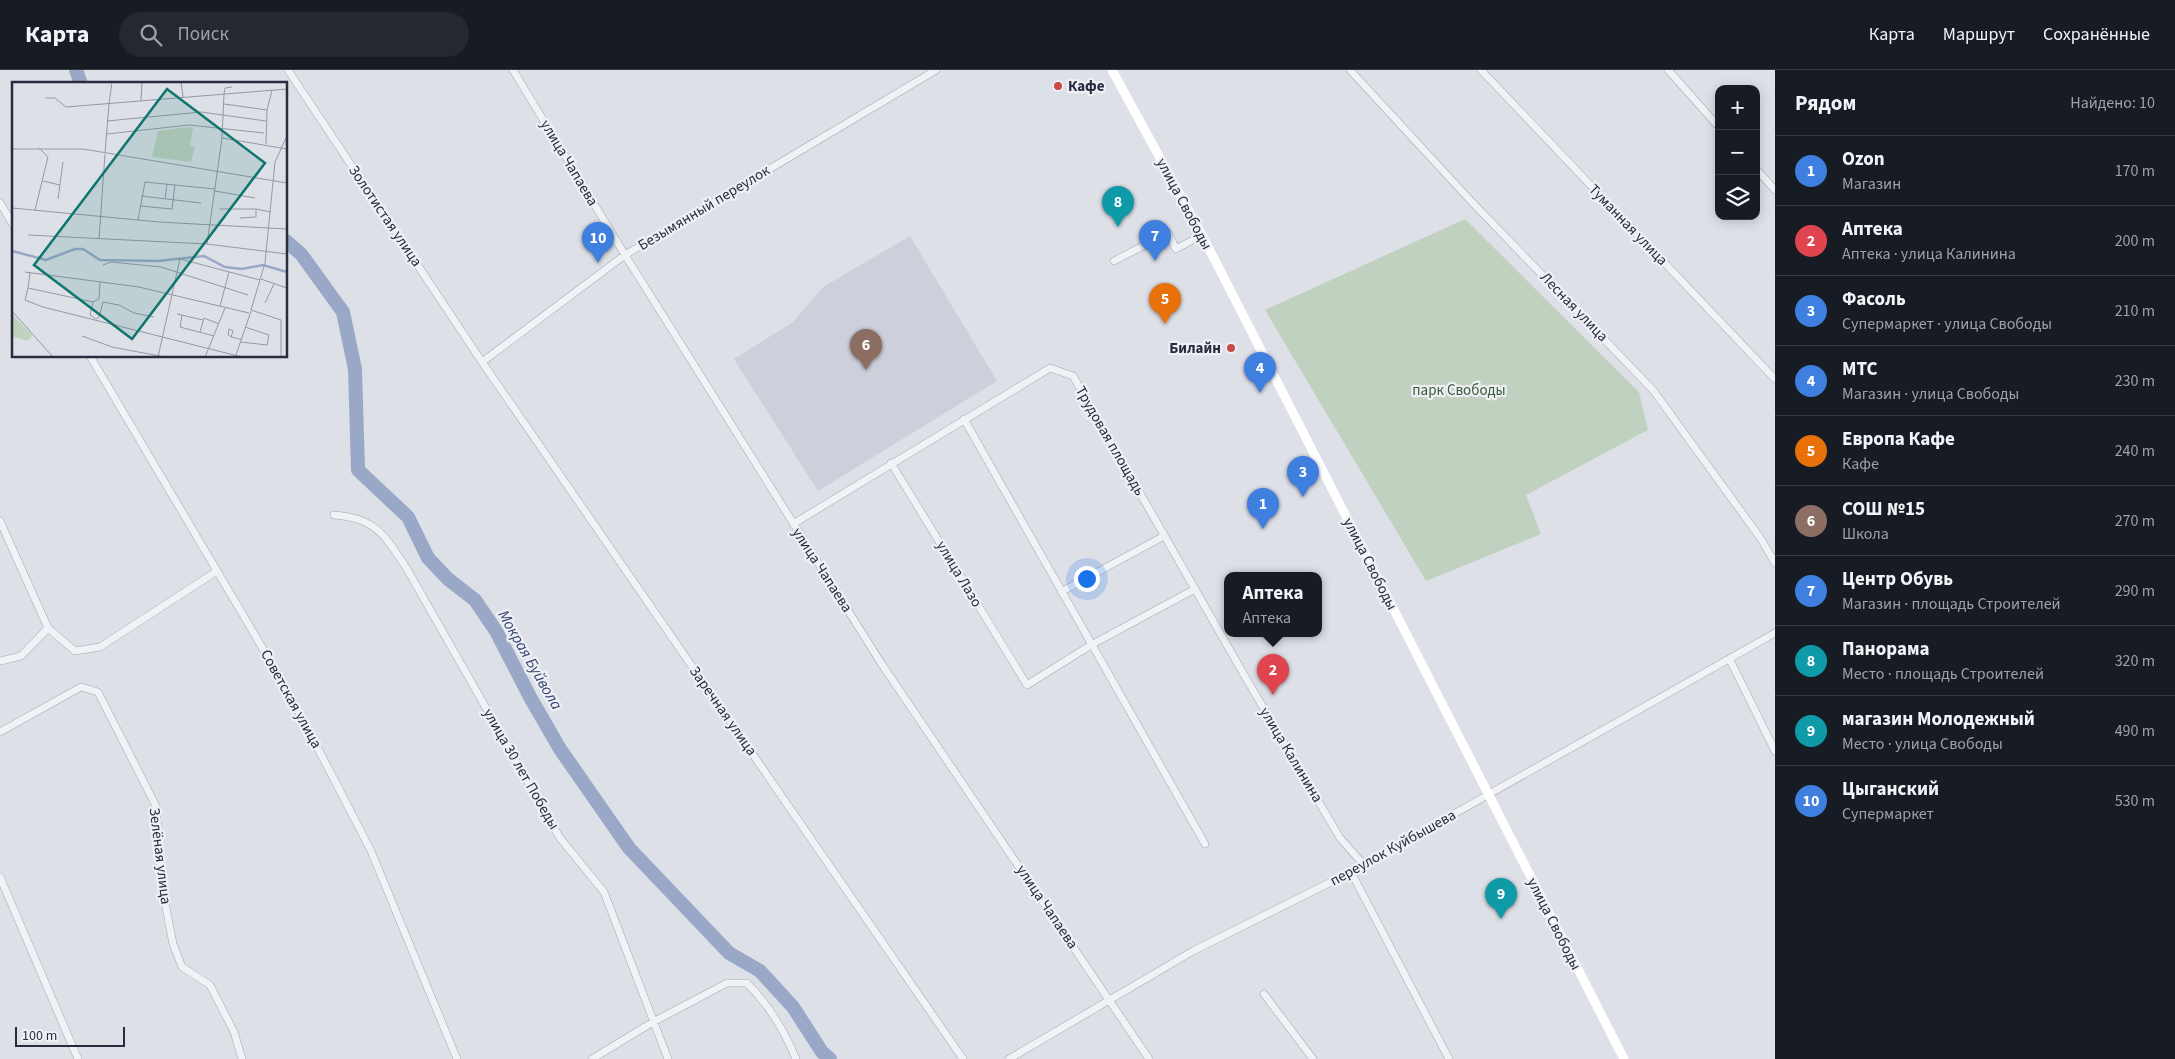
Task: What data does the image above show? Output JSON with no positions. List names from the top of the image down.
{
  "streets": {
    "main road": ["улица Свободы"],
    "street": [
      "улица Чапаева",
      "Безымянный переулок",
      "Золотистая улица",
      "Туманная улица",
      "Лесная улица",
      "Трудовая площадь",
      "улица Лазо",
      "Советская улица",
      "Заречная улица",
      "улица Калинина",
      "улица 30 лет Победы",
      "переулок Куйбышева",
      "Зелёная улица"
    ]
  },
  "crossings": [
    ["улица Чапаева", "Безымянный переулок"],
    ["улица Чапаева", "Трудовая площадь"],
    ["улица Чапаева", "переулок Куйбышева"],
    ["улица Свободы", "переулок Куйбышева"],
    ["Безымянный переулок", "Золотистая улица"],
    ["Безымянный переулок", "Заречная улица"],
    ["Золотистая улица", "Заречная улица"],
    ["Трудовая площадь", "улица Лазо"],
    ["Трудовая площадь", "улица Калинина"],
    ["улица Калинина", "переулок Куйбышева"]
  ],
  "water": ["Мокрая Буйвола"],
  "parks": ["парк Свободы"],
  "places": ["Кафе", "Билайн"],
  "scale_bar": "100 m",
  "page": {
    "header": "Карта",
    "search": "Поиск",
    "nav": ["Карта", "Маршрут", "Сохранённые"],
    "heading": ["Рядом", "Найдено: 10"],
    "map_buttons": ["+", "−"],
    "list": [
      {
        "mark": "1",
        "name": "Ozon",
        "note": "Магазин",
        "value": "170 m"
      },
      {
        "mark": "2",
        "name": "Аптека",
        "note": "Аптека · улица Калинина",
        "value": "200 m"
      },
      {
        "mark": "3",
        "name": "Фасоль",
        "note": "Супермаркет · улица Свободы",
        "value": "210 m"
      },
      {
        "mark": "4",
        "name": "МТС",
        "note": "Магазин · улица Свободы",
        "value": "230 m"
      },
      {
        "mark": "5",
        "name": "Европа Кафе",
        "note": "Кафе",
        "value": "240 m"
      },
      {
        "mark": "6",
        "name": "СОШ №15",
        "note": "Школа",
        "value": "270 m"
      },
      {
        "mark": "7",
        "name": "Центр Обувь",
        "note": "Магазин · площадь Строителей",
        "value": "290 m"
      },
      {
        "mark": "8",
        "name": "Панорама",
        "note": "Место · площадь Строителей",
        "value": "320 m"
      },
      {
        "mark": "9",
        "name": "магазин Молодежный",
        "note": "Место · улица Свободы",
        "value": "490 m"
      },
      {
        "mark": "10",
        "name": "Цыганский",
        "note": "Супермаркет",
        "value": "530 m"
      }
    ],
    "pins": [
      "8",
      "7",
      "10",
      "5",
      "6",
      "4",
      "3",
      "1",
      "2",
      "9"
    ],
    "popup": ["Аптека", "Аптека"],
    "scale": "100 m"
  }
}
